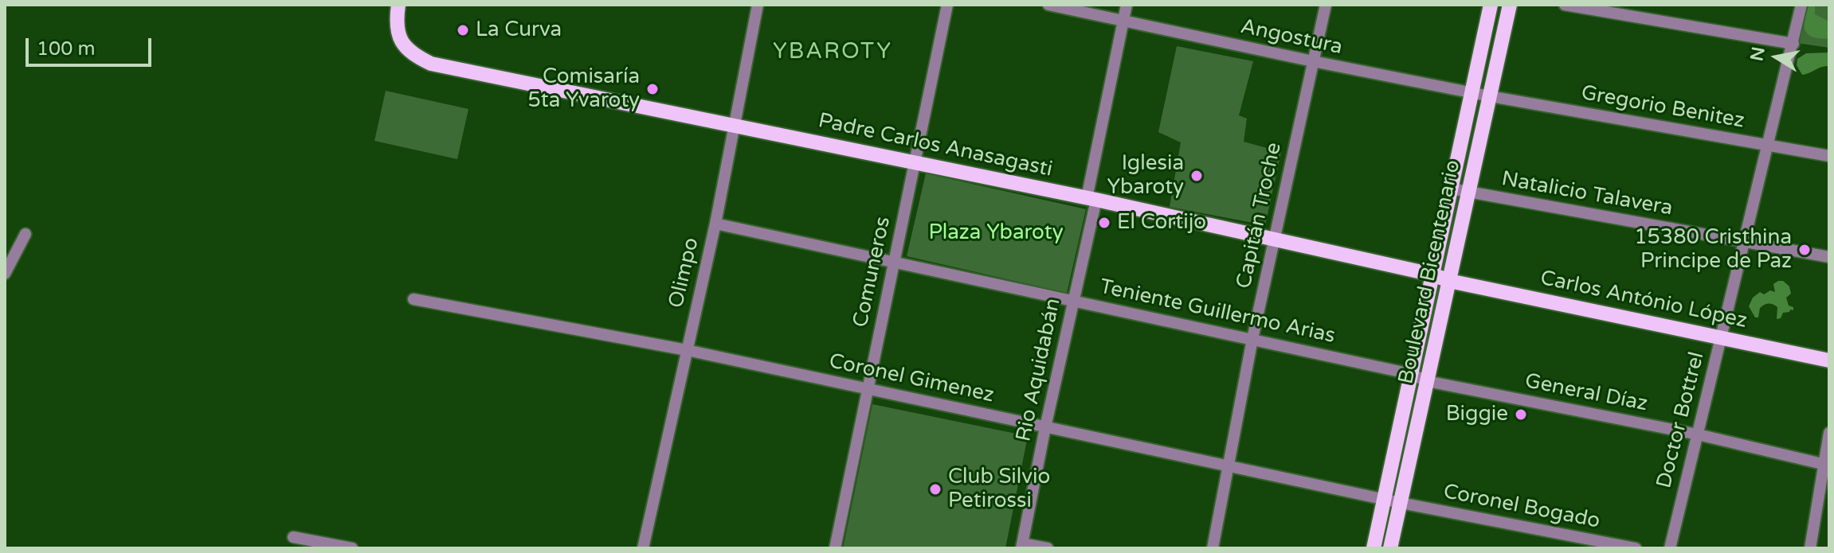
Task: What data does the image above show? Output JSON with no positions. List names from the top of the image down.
{
  "streets": {
    "main road": ["Padre Carlos Anasagasti", "Boulevard Bicentenario", "Carlos António López"],
    "street": [
      "Angostura",
      "Gregorio Benitez",
      "Natalicio Talavera",
      "Capitán Troche",
      "Comuneros",
      "Olimpo",
      "Teniente Guillermo Arias",
      "Rio Aquidabán",
      "Coronel Gimenez",
      "General Díaz",
      "Doctor Bottrel",
      "Coronel Bogado"
    ]
  },
  "crossings": [
    ["Angostura", "Gregorio Benitez"],
    ["Angostura", "Capitán Troche"],
    ["Angostura", "Boulevard Bicentenario"],
    ["Angostura", "Rio Aquidabán"],
    ["Gregorio Benitez", "Boulevard Bicentenario"],
    ["Gregorio Benitez", "Doctor Bottrel"],
    ["Padre Carlos Anasagasti", "Capitán Troche"],
    ["Padre Carlos Anasagasti", "Comuneros"],
    ["Padre Carlos Anasagasti", "Boulevard Bicentenario"],
    ["Padre Carlos Anasagasti", "Olimpo"],
    ["Padre Carlos Anasagasti", "Carlos António López"],
    ["Padre Carlos Anasagasti", "Rio Aquidabán"],
    ["Natalicio Talavera", "Boulevard Bicentenario"],
    ["Natalicio Talavera", "Doctor Bottrel"],
    ["Capitán Troche", "Teniente Guillermo Arias"],
    ["Capitán Troche", "Coronel Gimenez"],
    ["Comuneros", "Teniente Guillermo Arias"],
    ["Comuneros", "Coronel Gimenez"],
    ["Boulevard Bicentenario", "Carlos António López"],
    ["Boulevard Bicentenario", "Teniente Guillermo Arias"],
    ["Boulevard Bicentenario", "Coronel Gimenez"],
    ["Boulevard Bicentenario", "General Díaz"],
    ["Boulevard Bicentenario", "Coronel Bogado"],
    ["Olimpo", "Teniente Guillermo Arias"],
    ["Olimpo", "Coronel Gimenez"],
    ["Carlos António López", "Doctor Bottrel"],
    ["Teniente Guillermo Arias", "Rio Aquidabán"],
    ["Teniente Guillermo Arias", "General Díaz"],
    ["Rio Aquidabán", "Coronel Gimenez"],
    ["Coronel Gimenez", "Coronel Bogado"],
    ["General Díaz", "Doctor Bottrel"]
  ],
  "districts": ["YBAROTY"],
  "parks": ["Plaza Ybaroty"],
  "places": [
    "La Curva",
    "Comisaría 5ta Yvaroty",
    "Iglesia Ybaroty",
    "El Cortijo",
    "15380 Cristhina Principe de Paz",
    "Biggie",
    "Club Silvio Petirossi"
  ],
  "scale_bar": "100 m",
  "north": "left"
}
